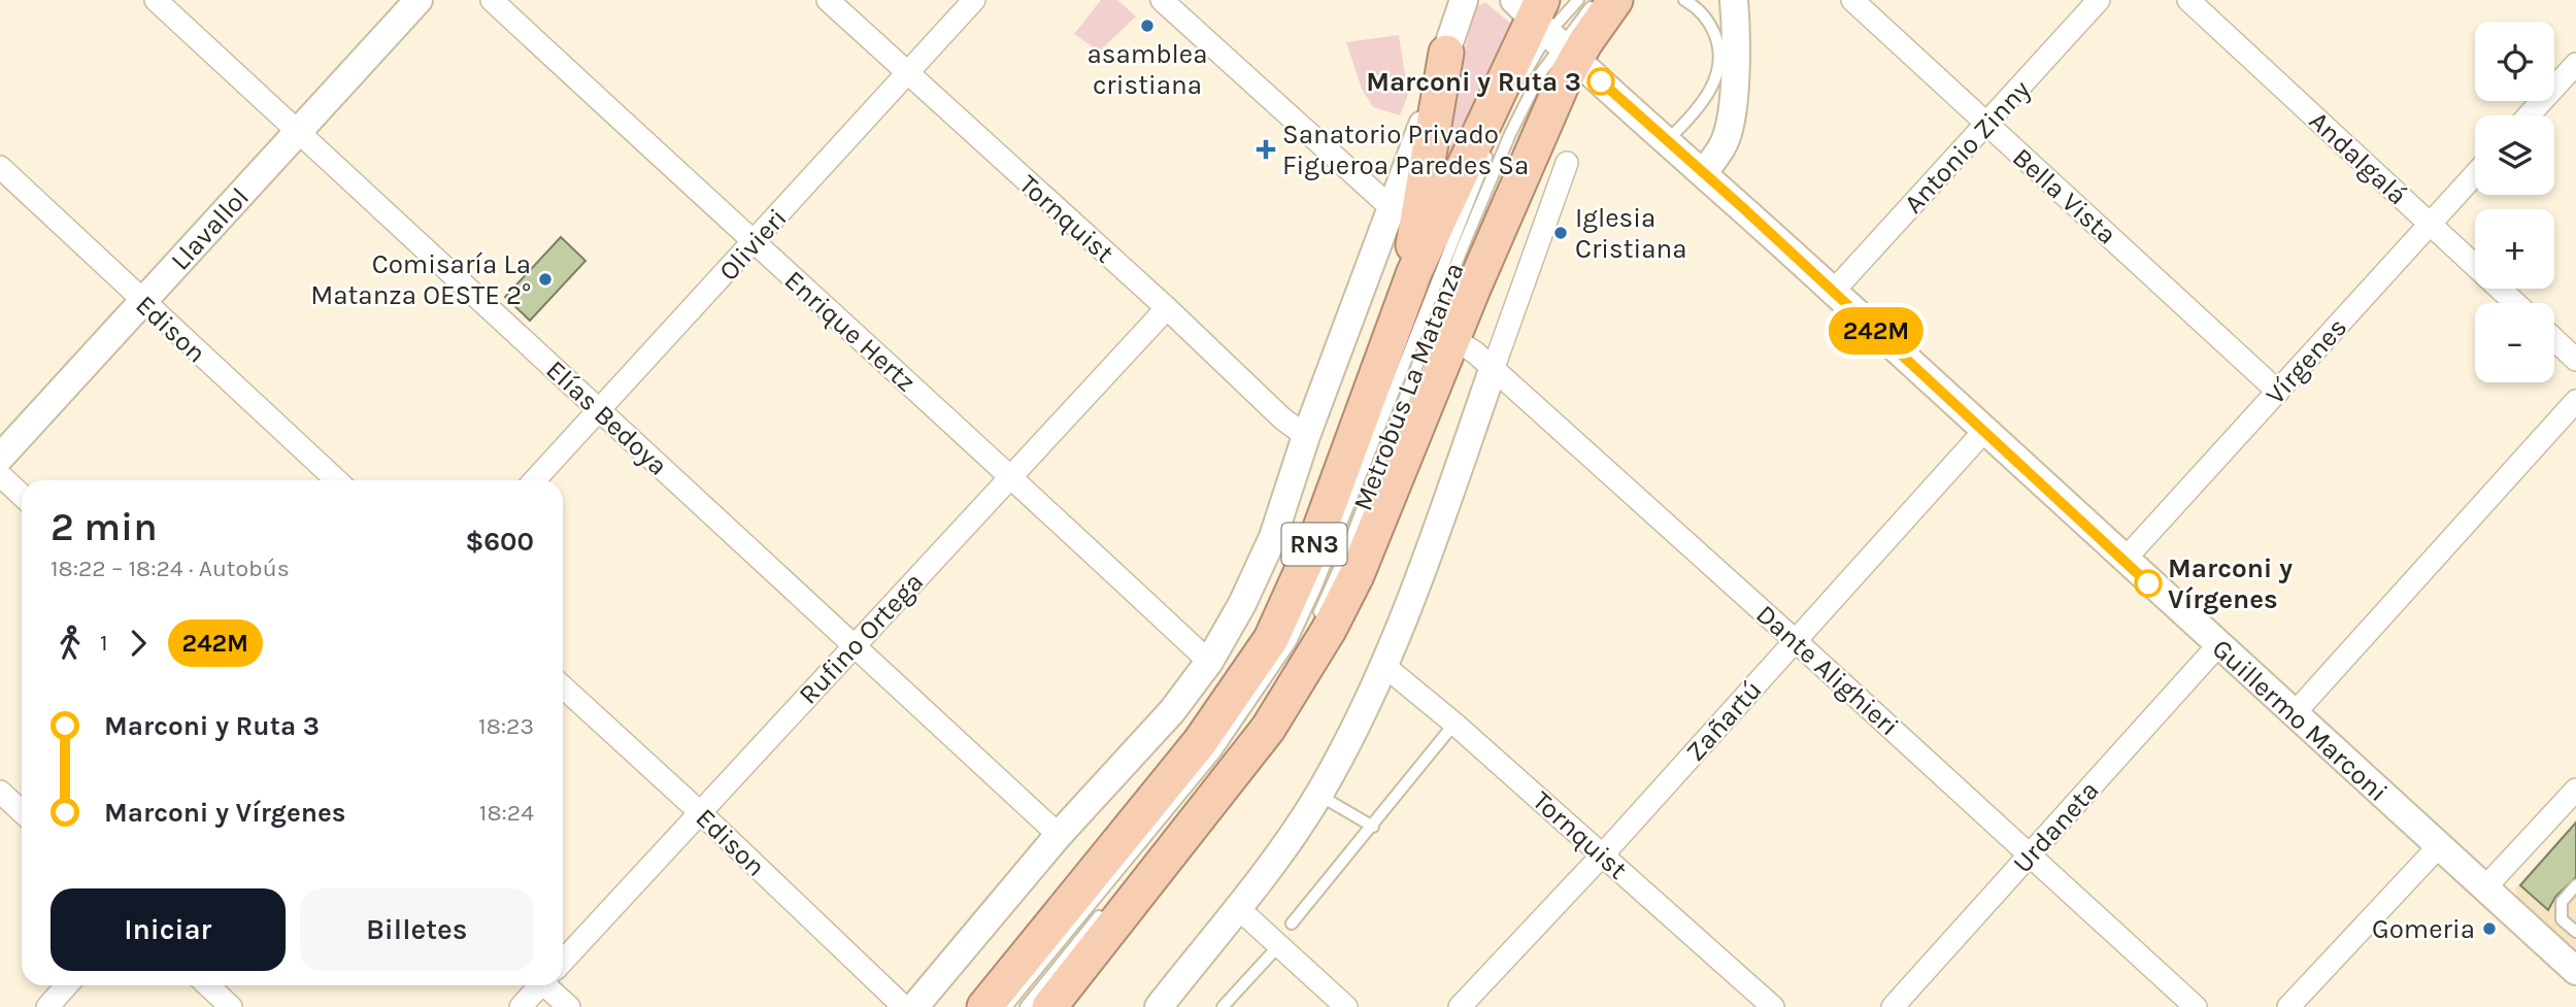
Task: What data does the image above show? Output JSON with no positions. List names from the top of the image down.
{
  "streets": {
    "highway": ["RN3"],
    "street": [
      "Antonio Zinny",
      "Andalgalá",
      "Bella Vista",
      "Tornquist",
      "Llavallol",
      "Olivieri",
      "Edison",
      "Enrique Hertz",
      "Vírgenes",
      "Elías Bedoya",
      "Rufino Ortega",
      "Dante Alighieri",
      "Zañartú",
      "Guillermo Marconi",
      "Urdaneta"
    ],
    "lane": ["Metrobus La Matanza"]
  },
  "crossings": [
    ["Antonio Zinny", "Bella Vista"],
    ["Antonio Zinny", "Guillermo Marconi"],
    ["Andalgalá", "Vírgenes"],
    ["Bella Vista", "Vírgenes"],
    ["Tornquist", "Olivieri"],
    ["Tornquist", "Rufino Ortega"],
    ["Tornquist", "Zañartú"],
    ["Llavallol", "Edison"],
    ["Llavallol", "Elías Bedoya"],
    ["Olivieri", "Enrique Hertz"],
    ["Olivieri", "Elías Bedoya"],
    ["Edison", "Rufino Ortega"],
    ["Enrique Hertz", "Rufino Ortega"],
    ["Vírgenes", "Guillermo Marconi"],
    ["Metrobus La Matanza", "RN3"],
    ["Metrobus La Matanza", "Guillermo Marconi"],
    ["Elías Bedoya", "Rufino Ortega"],
    ["RN3", "Dante Alighieri"],
    ["RN3", "Guillermo Marconi"],
    ["Dante Alighieri", "Zañartú"],
    ["Dante Alighieri", "Urdaneta"],
    ["Zañartú", "Guillermo Marconi"],
    ["Guillermo Marconi", "Urdaneta"]
  ],
  "places": {
    "other": [
      "asamblea cristiana",
      "Marconi y Ruta 3",
      "Iglesia Cristiana",
      "Comisaría La Matanza OESTE 2°",
      "Marconi y Vírgenes",
      "Gomeria"
    ],
    "health": ["Sanatorio Privado Figueroa Paredes Sa"]
  },
  "lines": ["bus line 242M"],
  "page": {
    "on_map": "242M",
    "map_buttons": ["+", "−"],
    "heading": ["2 min", "18:22 – 18:24 · Autobús", "$600"],
    "legs": ["1", "242M"],
    "list": [
      {
        "name": "Marconi y Ruta 3",
        "value": "18:23"
      },
      {
        "name": "Marconi y Vírgenes",
        "value": "18:24"
      }
    ],
    "buttons": ["Iniciar", "Billetes"]
  }
}
